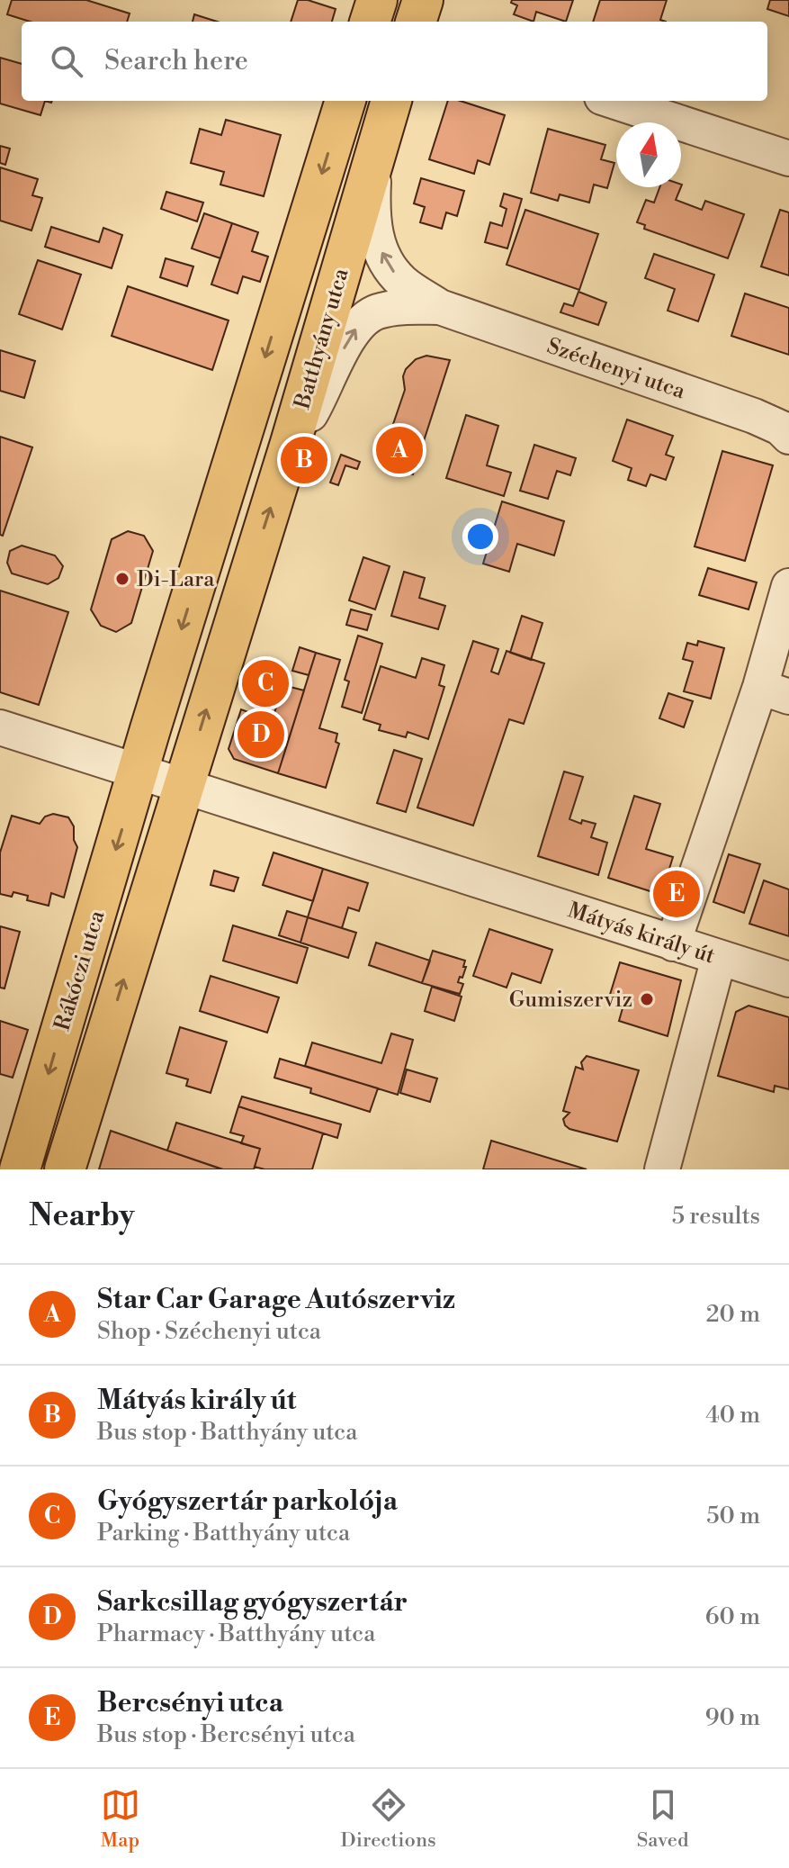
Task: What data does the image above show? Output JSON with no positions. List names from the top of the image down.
{
  "streets": {
    "main road": ["Batthyány utca", "Rákóczi utca"],
    "street": ["Széchenyi utca", "Mátyás király út"]
  },
  "crossings": [
    ["Batthyány utca", "Széchenyi utca"],
    ["Batthyány utca", "Mátyás király út"],
    ["Batthyány utca", "Rákóczi utca"],
    ["Mátyás király út", "Rákóczi utca"]
  ],
  "places": ["Di-Lara", "Gumiszerviz"],
  "north": "top",
  "page": {
    "search": "Search here",
    "pins": [
      "A",
      "B",
      "C",
      "D",
      "E"
    ],
    "heading": ["Nearby", "5 results"],
    "list": [
      {
        "mark": "A",
        "name": "Star Car Garage Autószerviz",
        "note": "Shop · Széchenyi utca",
        "value": "20 m"
      },
      {
        "mark": "B",
        "name": "Mátyás király út",
        "note": "Bus stop · Batthyány utca",
        "value": "40 m"
      },
      {
        "mark": "C",
        "name": "Gyógyszertár parkolója",
        "note": "Parking · Batthyány utca",
        "value": "50 m"
      },
      {
        "mark": "D",
        "name": "Sarkcsillag gyógyszertár",
        "note": "Pharmacy · Batthyány utca",
        "value": "60 m"
      },
      {
        "mark": "E",
        "name": "Bercsényi utca",
        "note": "Bus stop · Bercsényi utca",
        "value": "90 m"
      }
    ],
    "nav": ["Map", "Directions", "Saved"]
  }
}
